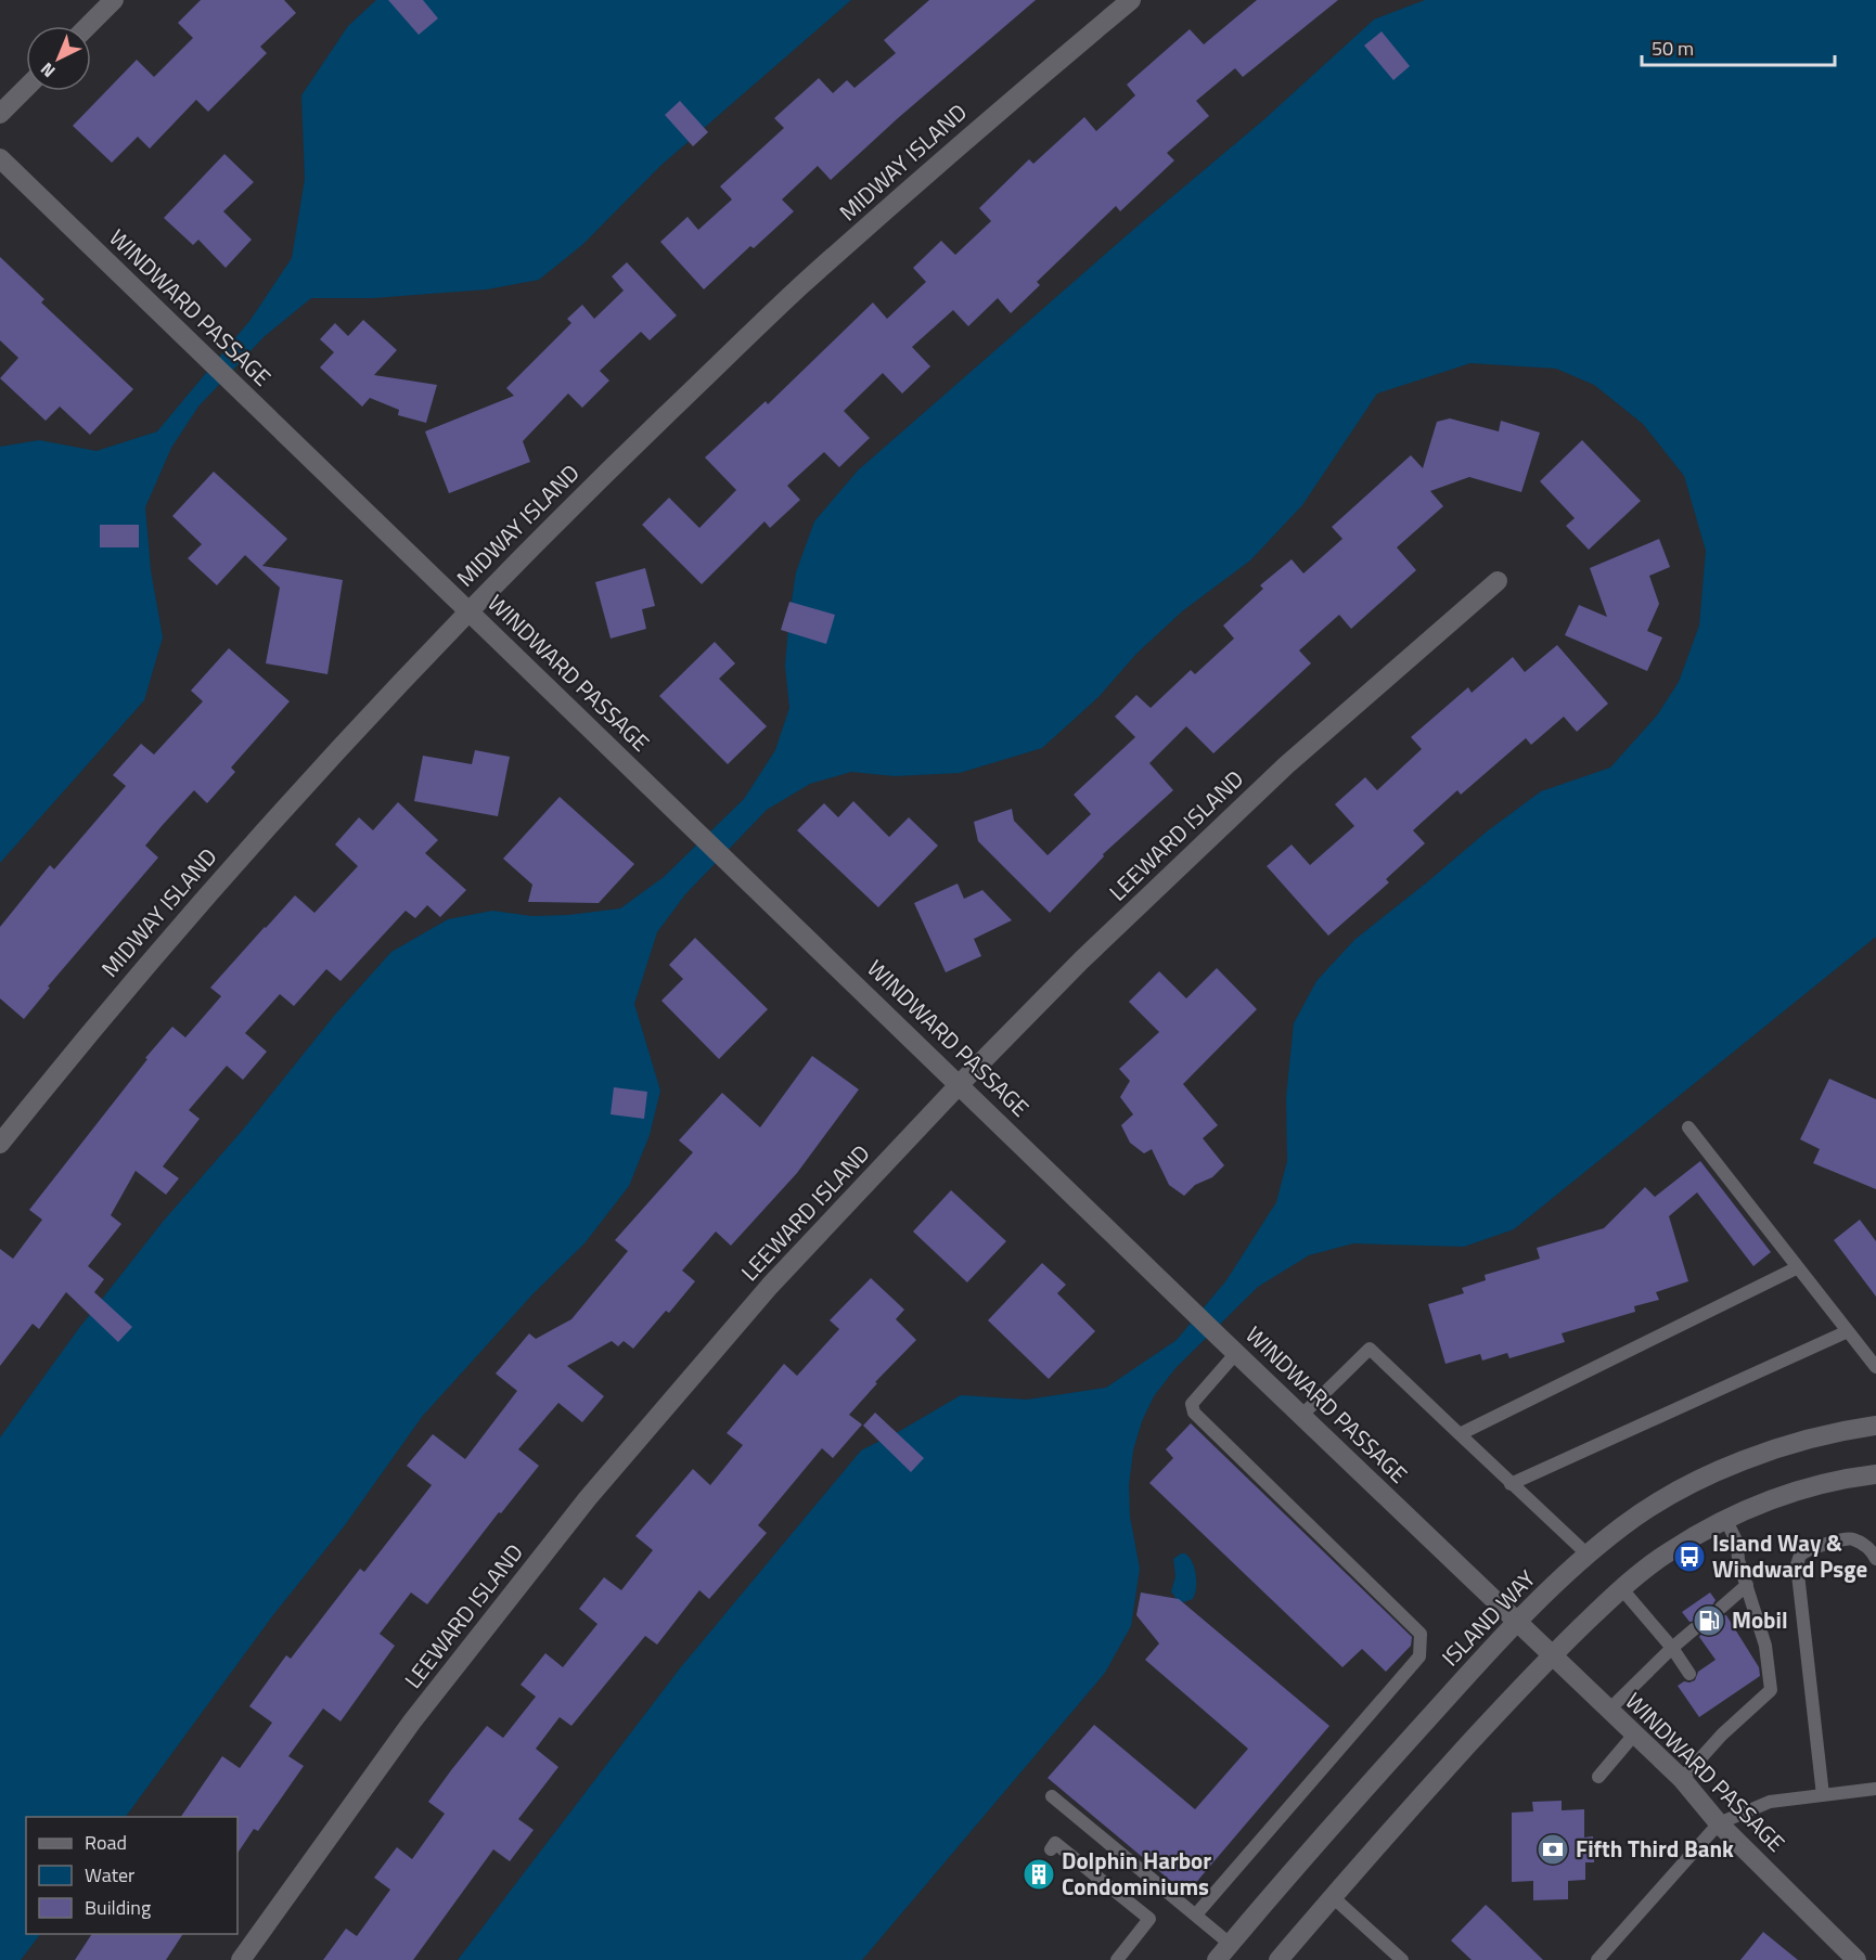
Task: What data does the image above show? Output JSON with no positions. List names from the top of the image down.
{
  "streets": {
    "street": [
      "MIDWAY ISLAND",
      "WINDWARD PASSAGE",
      "LEEWARD ISLAND",
      "ISLAND WAY"
    ]
  },
  "crossings": [
    ["MIDWAY ISLAND", "WINDWARD PASSAGE"],
    ["WINDWARD PASSAGE", "LEEWARD ISLAND"],
    ["WINDWARD PASSAGE", "ISLAND WAY"]
  ],
  "places": {
    "bus stop": ["Island Way & Windward Psge"],
    "fuel station": ["Mobil"],
    "bank": ["Fifth Third Bank"],
    "building": ["Dolphin Harbor Condominiums"]
  },
  "legend": ["Road", "Water", "Building"],
  "scale_bar": "50 m",
  "north": "bottom left"
}
